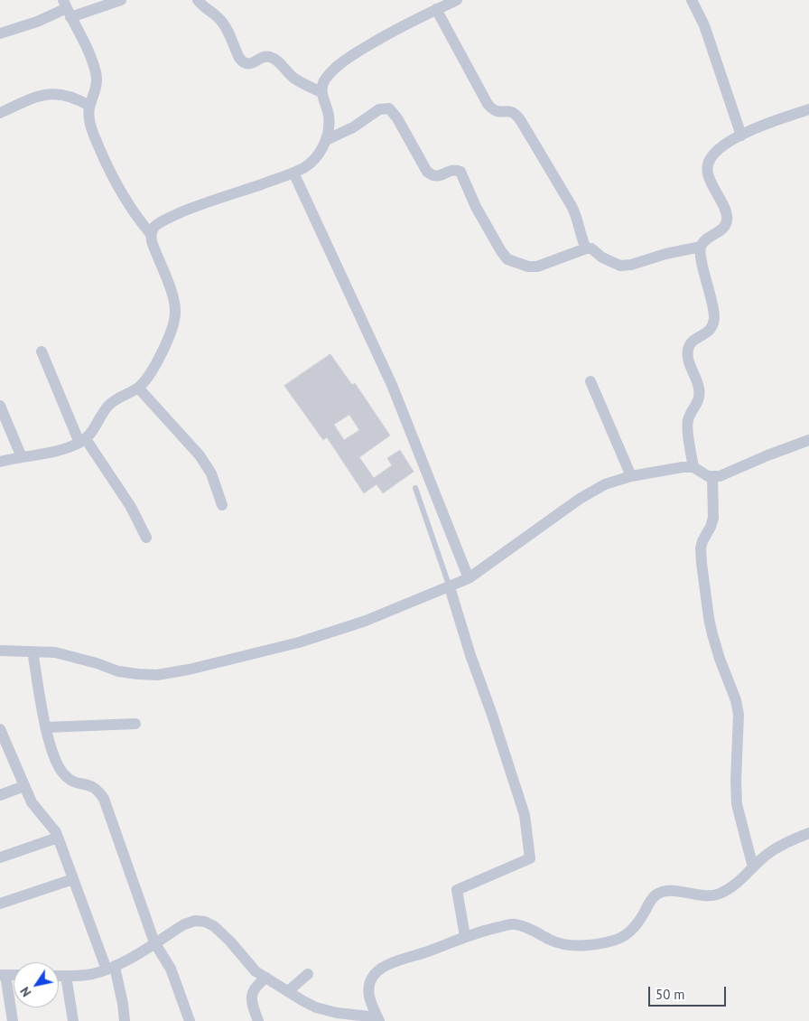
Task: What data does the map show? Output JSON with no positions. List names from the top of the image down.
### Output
{
  "scale_bar": "50 m",
  "north": "bottom left"
}
